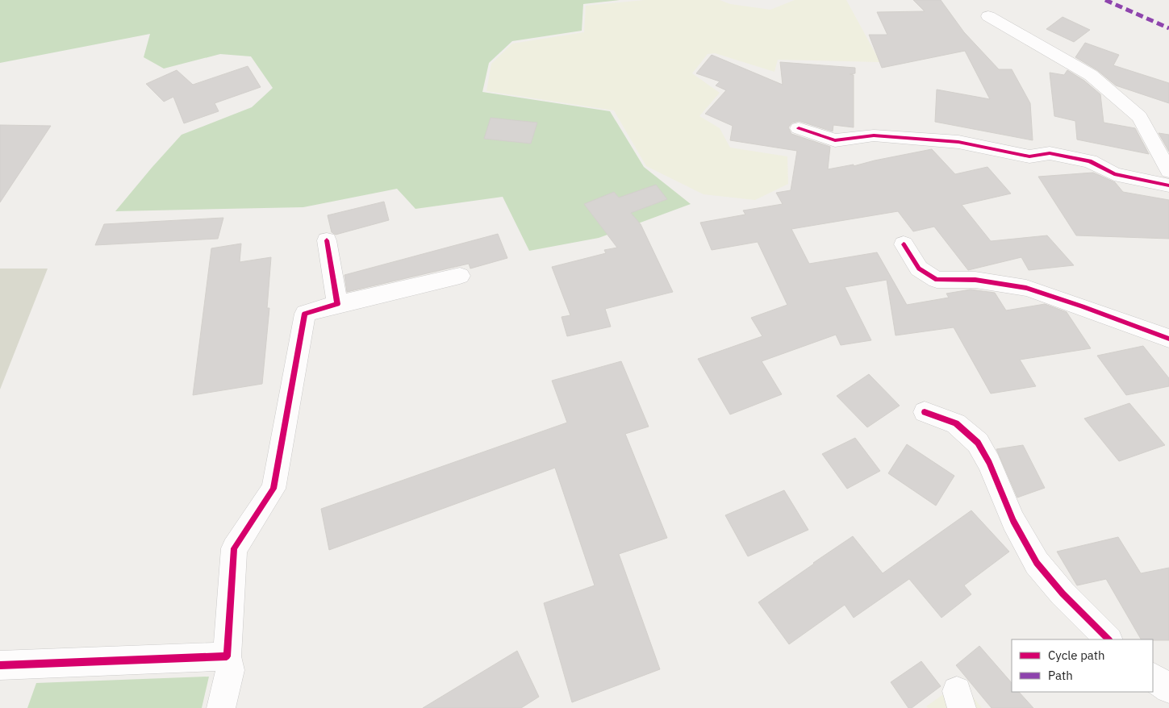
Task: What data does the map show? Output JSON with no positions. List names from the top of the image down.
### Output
{
  "legend": ["Cycle path", "Path"]
}
